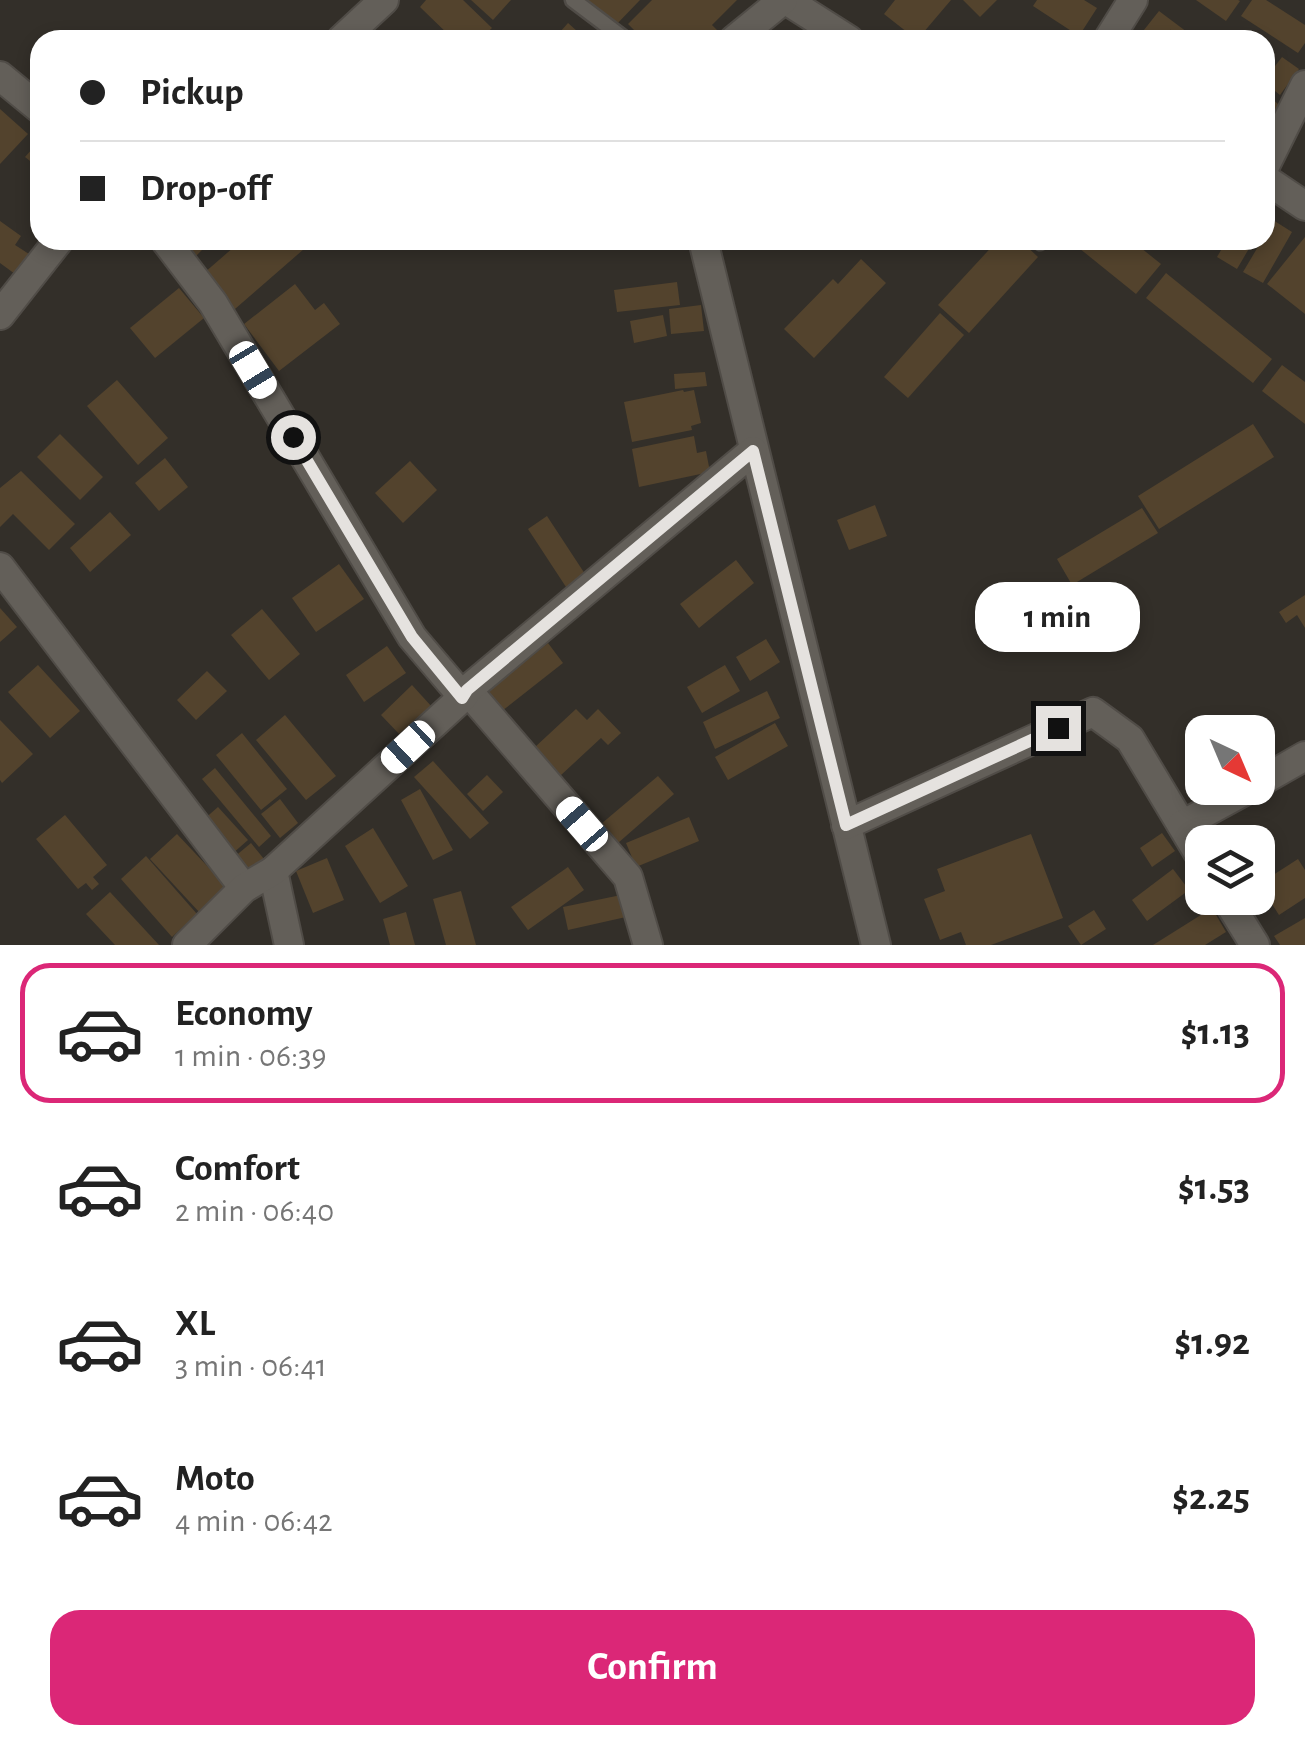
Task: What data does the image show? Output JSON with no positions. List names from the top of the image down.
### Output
{
  "north": "bottom right",
  "page": {
    "banner": ["Pickup", "Drop-off"],
    "bubble": "1 min",
    "list": [
      {
        "name": "Economy",
        "note": "1 min · 06:39",
        "value": "$1.13"
      },
      {
        "name": "Comfort",
        "note": "2 min · 06:40",
        "value": "$1.53"
      },
      {
        "name": "XL",
        "note": "3 min · 06:41",
        "value": "$1.92"
      },
      {
        "name": "Moto",
        "note": "4 min · 06:42",
        "value": "$2.25"
      }
    ],
    "buttons": "Confirm"
  }
}
